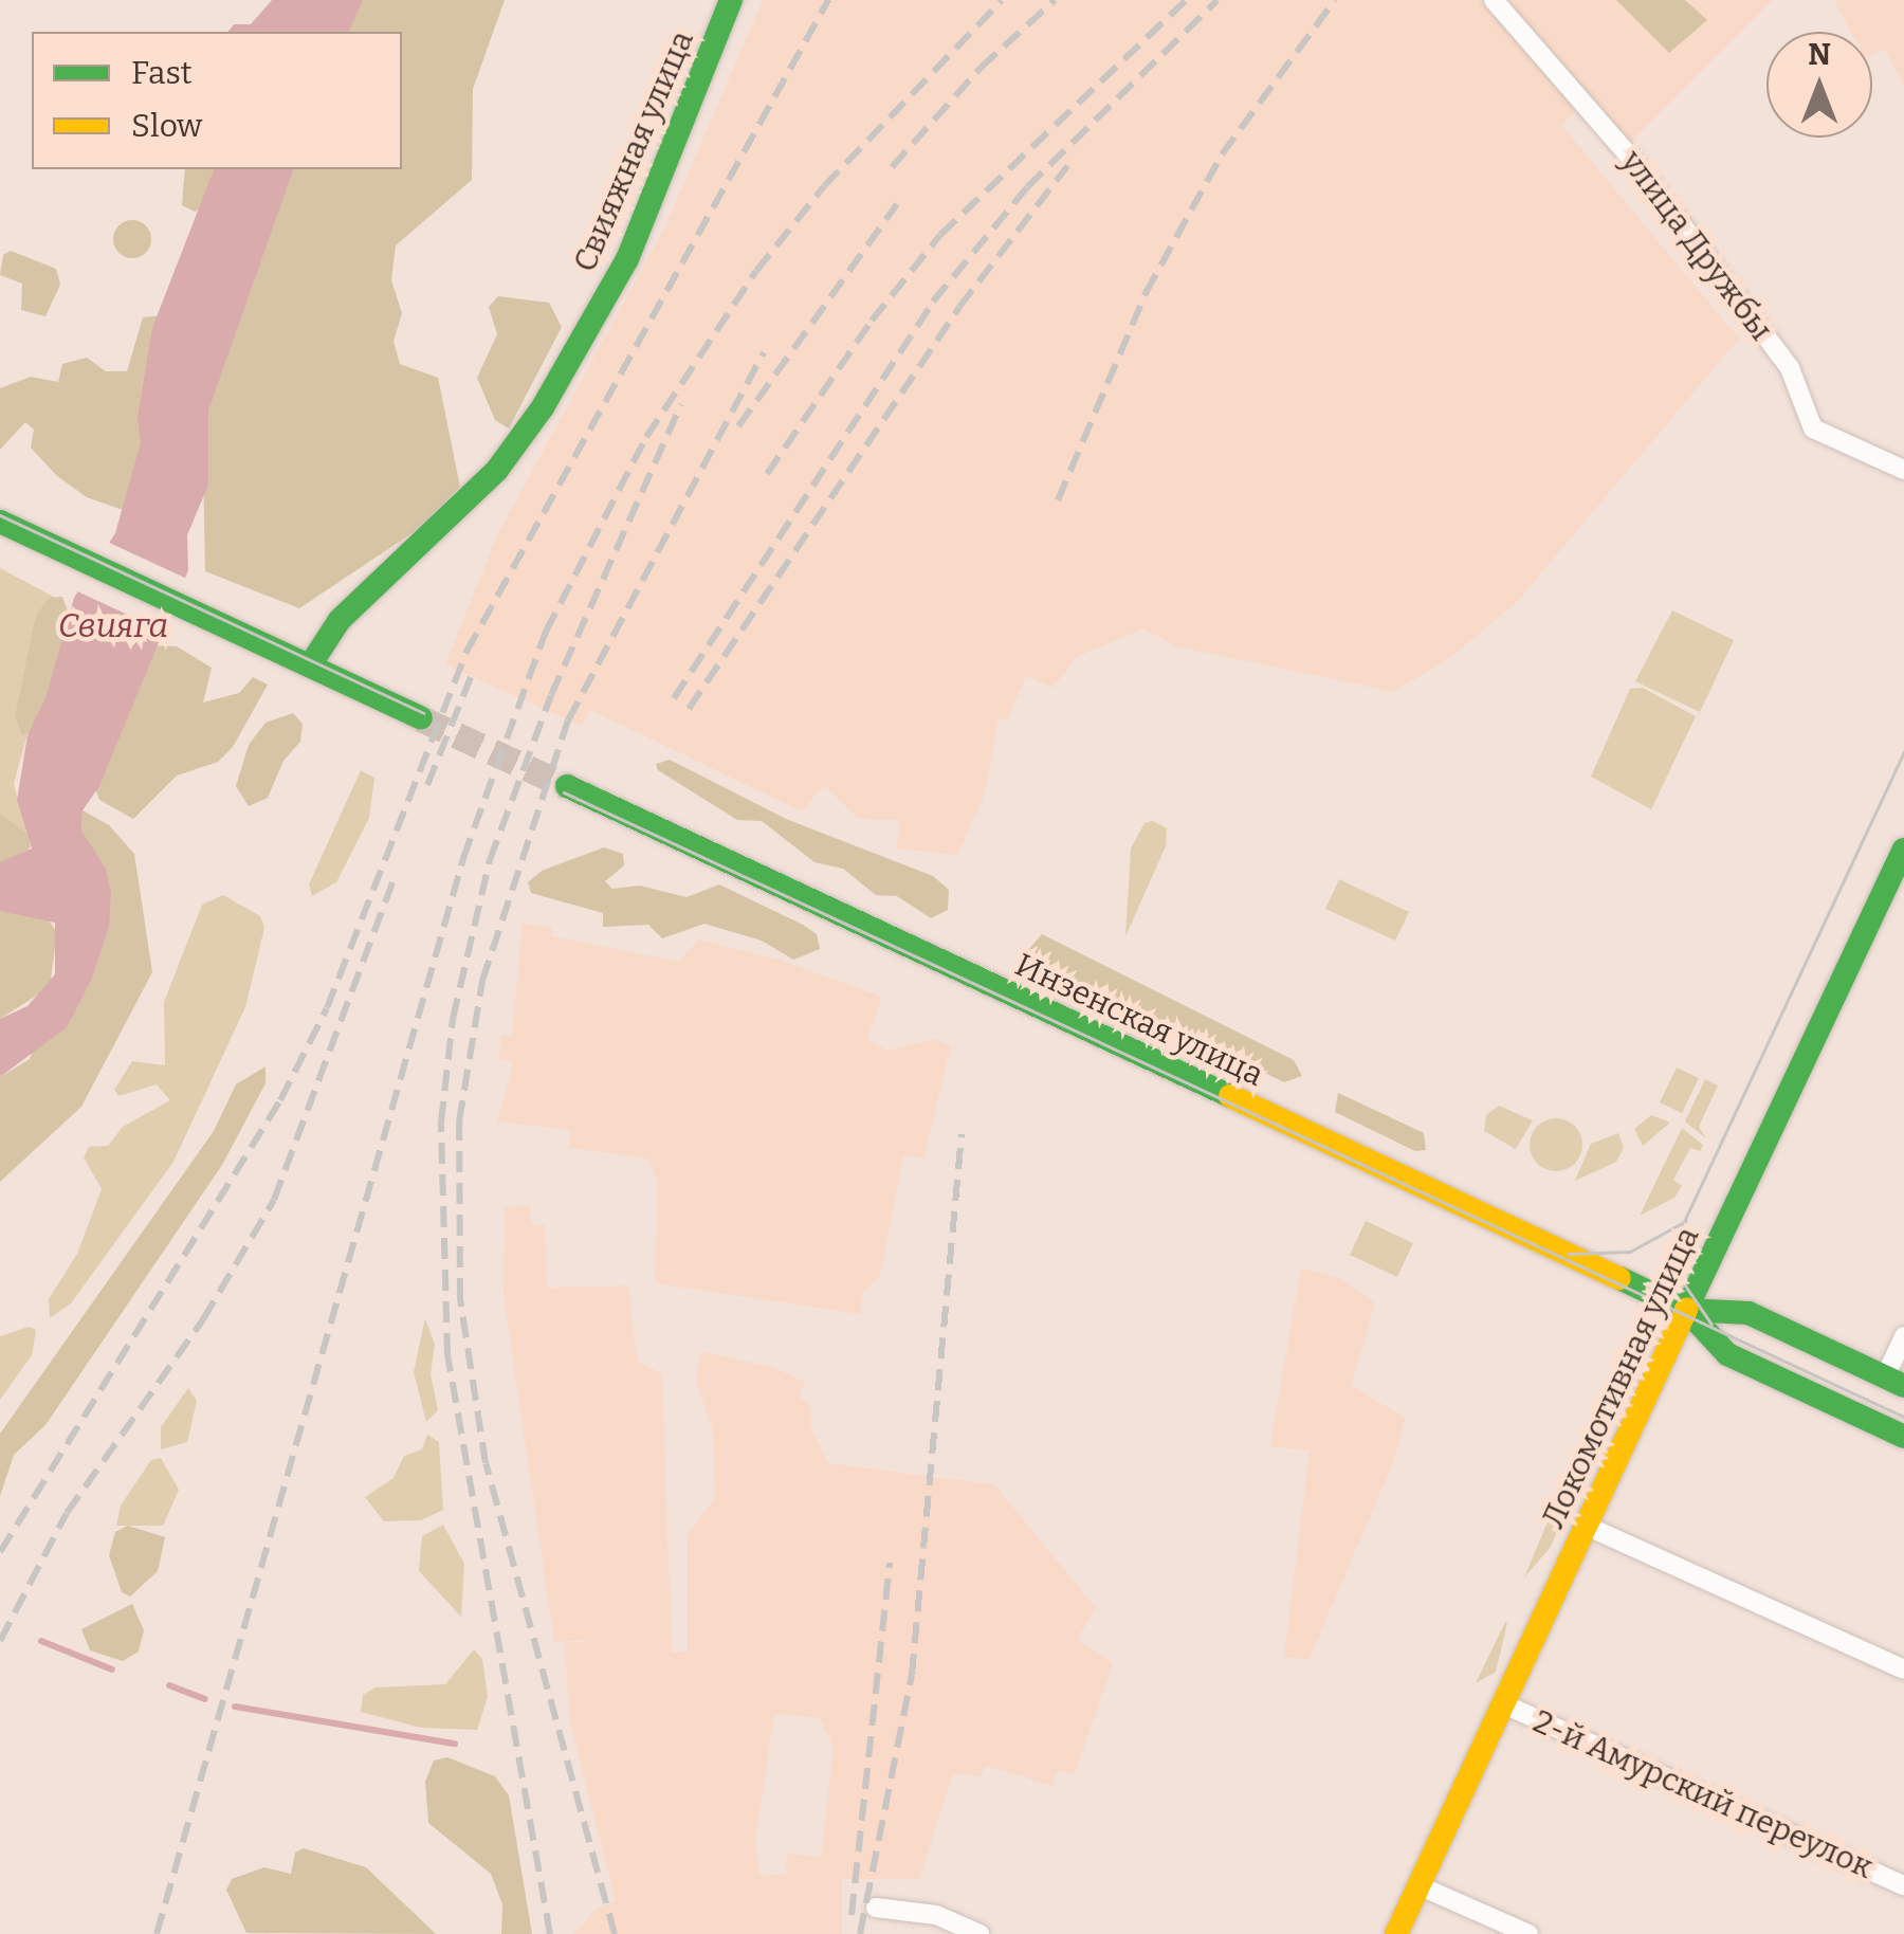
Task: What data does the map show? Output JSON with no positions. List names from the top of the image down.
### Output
{
  "streets": {
    "main road": ["Свияжная улица", "Инзенская улица", "Локомотивная улица"],
    "street": ["улица Дружбы", "2-й Амурский переулок"]
  },
  "crossings": [
    ["Инзенская улица", "Локомотивная улица"],
    ["Локомотивная улица", "2-й Амурский переулок"]
  ],
  "water": ["Свияга"],
  "legend": ["Fast", "Slow"],
  "north": "top"
}
